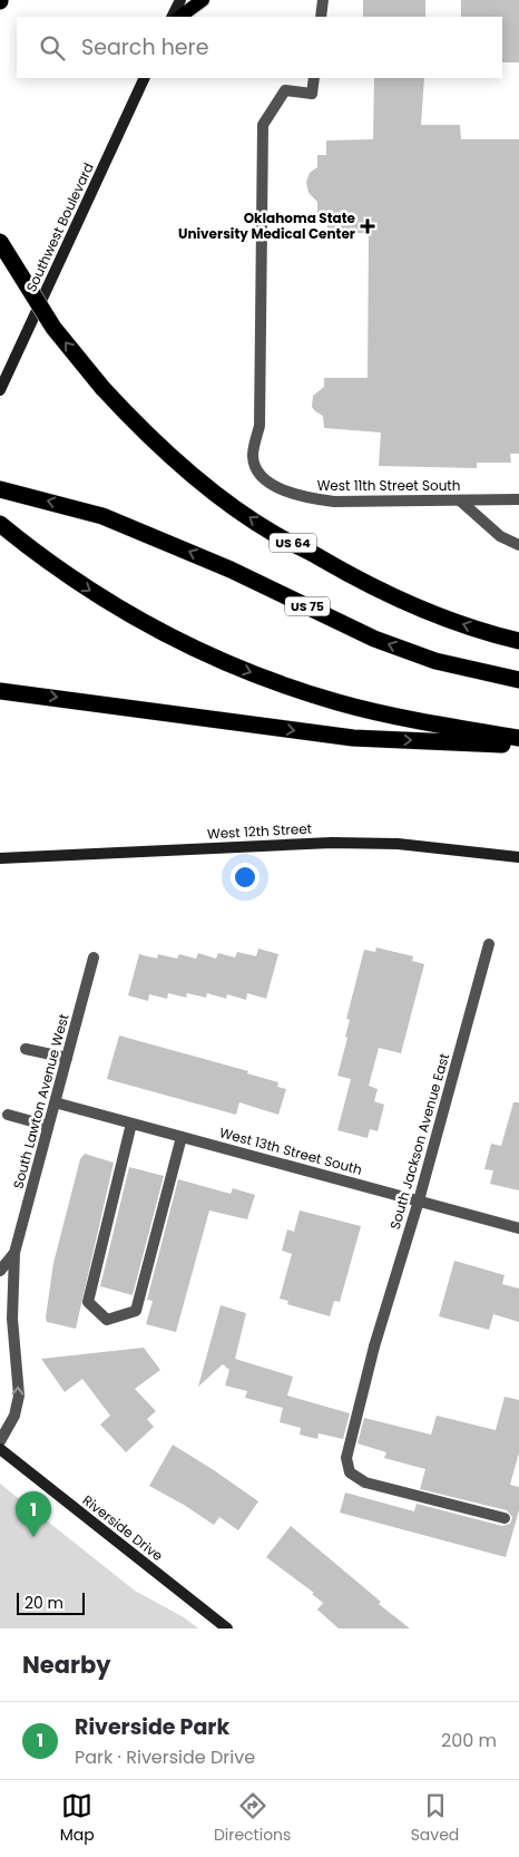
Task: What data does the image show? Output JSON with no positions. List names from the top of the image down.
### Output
{
  "streets": {
    "highway": ["US 64", "US 75"],
    "main road": ["Southwest Boulevard", "West 12th Street", "Riverside Drive"],
    "street": [
      "West 11th Street South",
      "South Lawton Avenue West",
      "South Jackson Avenue East",
      "West 13th Street South"
    ]
  },
  "crossings": [
    ["South Lawton Avenue West", "West 13th Street South"],
    ["South Jackson Avenue East", "West 13th Street South"]
  ],
  "one_way": ["South Lawton Avenue West"],
  "places": {
    "health": ["Oklahoma State University Medical Center"]
  },
  "scale_bar": "20 m",
  "page": {
    "search": "Search here",
    "pins": "1",
    "scale": "20 m",
    "heading": "Nearby",
    "list": [
      {
        "mark": "1",
        "name": "Riverside Park",
        "note": "Park · Riverside Drive",
        "value": "200 m"
      }
    ],
    "nav": ["Map", "Directions", "Saved"]
  }
}
